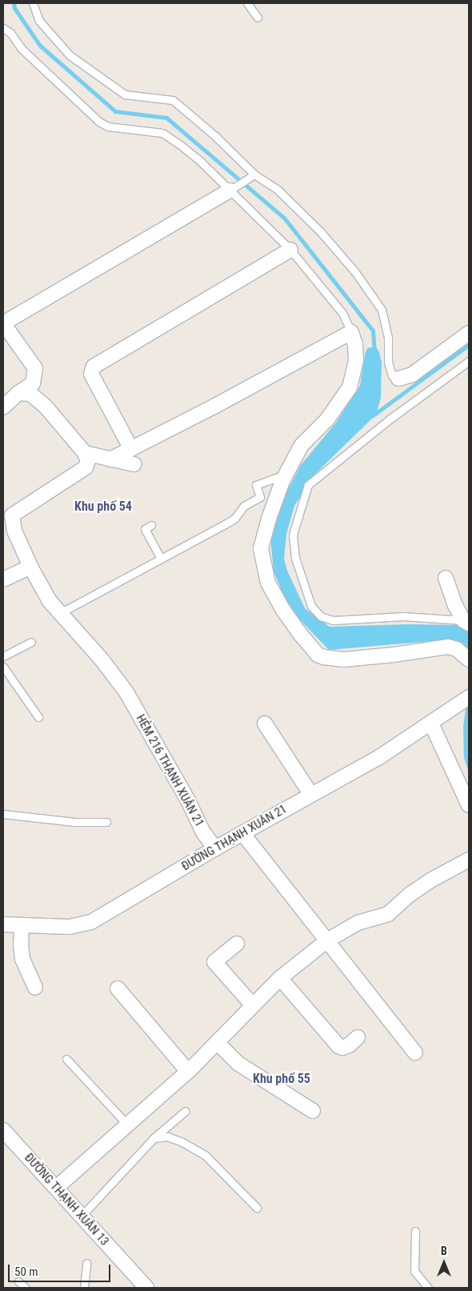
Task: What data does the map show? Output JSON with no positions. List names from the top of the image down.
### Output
{
  "streets": {
    "street": ["HẺM 216 THẠNH XUÂN 21", "ĐƯỜNG THẠNH XUÂN 21", "ĐƯỜNG THẠNH XUÂN 13"]
  },
  "crossings": [
    ["HẺM 216 THẠNH XUÂN 21", "ĐƯỜNG THẠNH XUÂN 21"]
  ],
  "districts": ["Khu phố 54", "Khu phố 55"],
  "scale_bar": "50 m",
  "north": "top"
}
